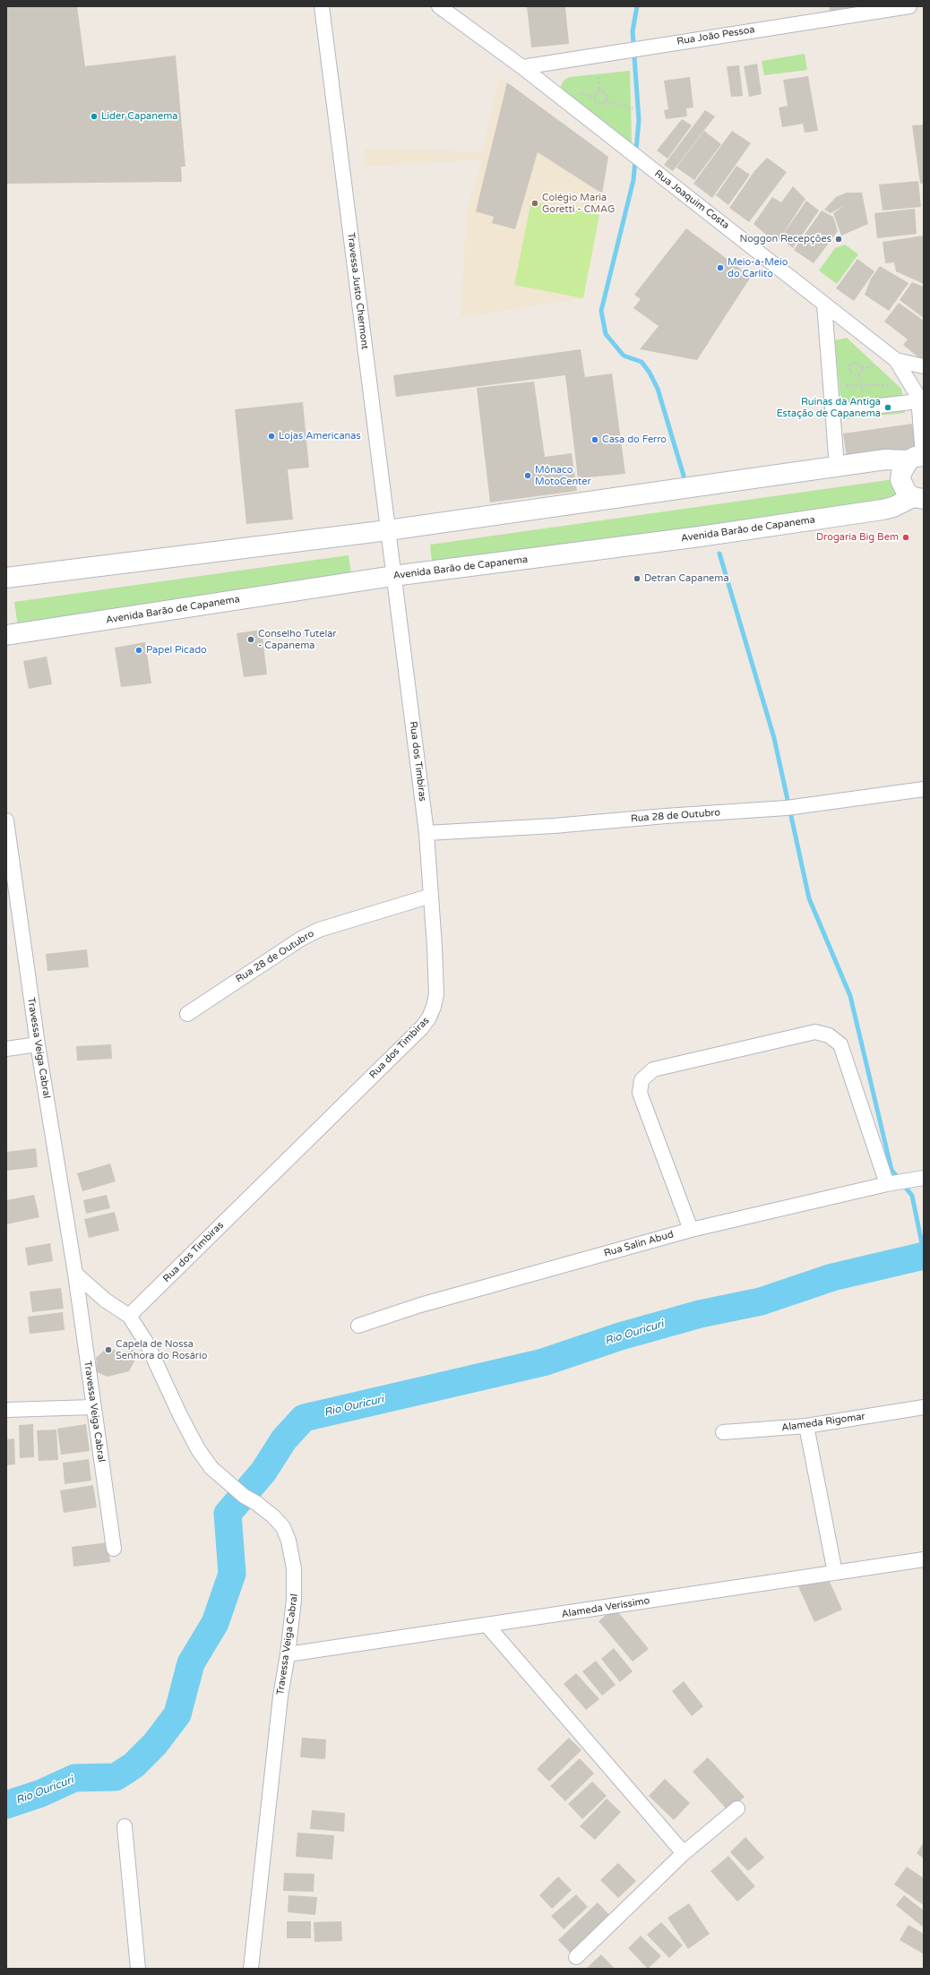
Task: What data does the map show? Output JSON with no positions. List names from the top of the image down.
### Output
{
  "streets": {
    "street": [
      "Rua João Pessoa",
      "Rua Joaquim Costa",
      "Travessa Justo Chermont",
      "Avenida Barão de Capanema",
      "Rua dos Timbiras",
      "Rua 28 de Outubro",
      "Travessa Veiga Cabral",
      "Rua Salin Abud",
      "Alameda Rigomar",
      "Alameda Verissimo"
    ]
  },
  "crossings": [
    ["Rua João Pessoa", "Rua Joaquim Costa"],
    ["Travessa Justo Chermont", "Avenida Barão de Capanema"],
    ["Travessa Justo Chermont", "Rua dos Timbiras"],
    ["Avenida Barão de Capanema", "Rua dos Timbiras"],
    ["Rua dos Timbiras", "Rua 28 de Outubro"],
    ["Rua dos Timbiras", "Travessa Veiga Cabral"],
    ["Travessa Veiga Cabral", "Alameda Verissimo"]
  ],
  "water": ["Rio Ouricuri"],
  "places": [
    "Lider Capanema",
    "Colégio Maria Goretti - CMAG",
    "Noggon Recepções",
    "Meio-a-Meio do Carlito",
    "Ruinas da Antiga Estação de Capanema",
    "Lojas Americanas",
    "Casa do Ferro",
    "Mônaco MotoCenter",
    "Drogaria Big Bem",
    "Detran Capanema",
    "Conselho Tutelar - Capanema",
    "Papel Picado",
    "Capela de Nossa Senhora do Rosário"
  ]
}
